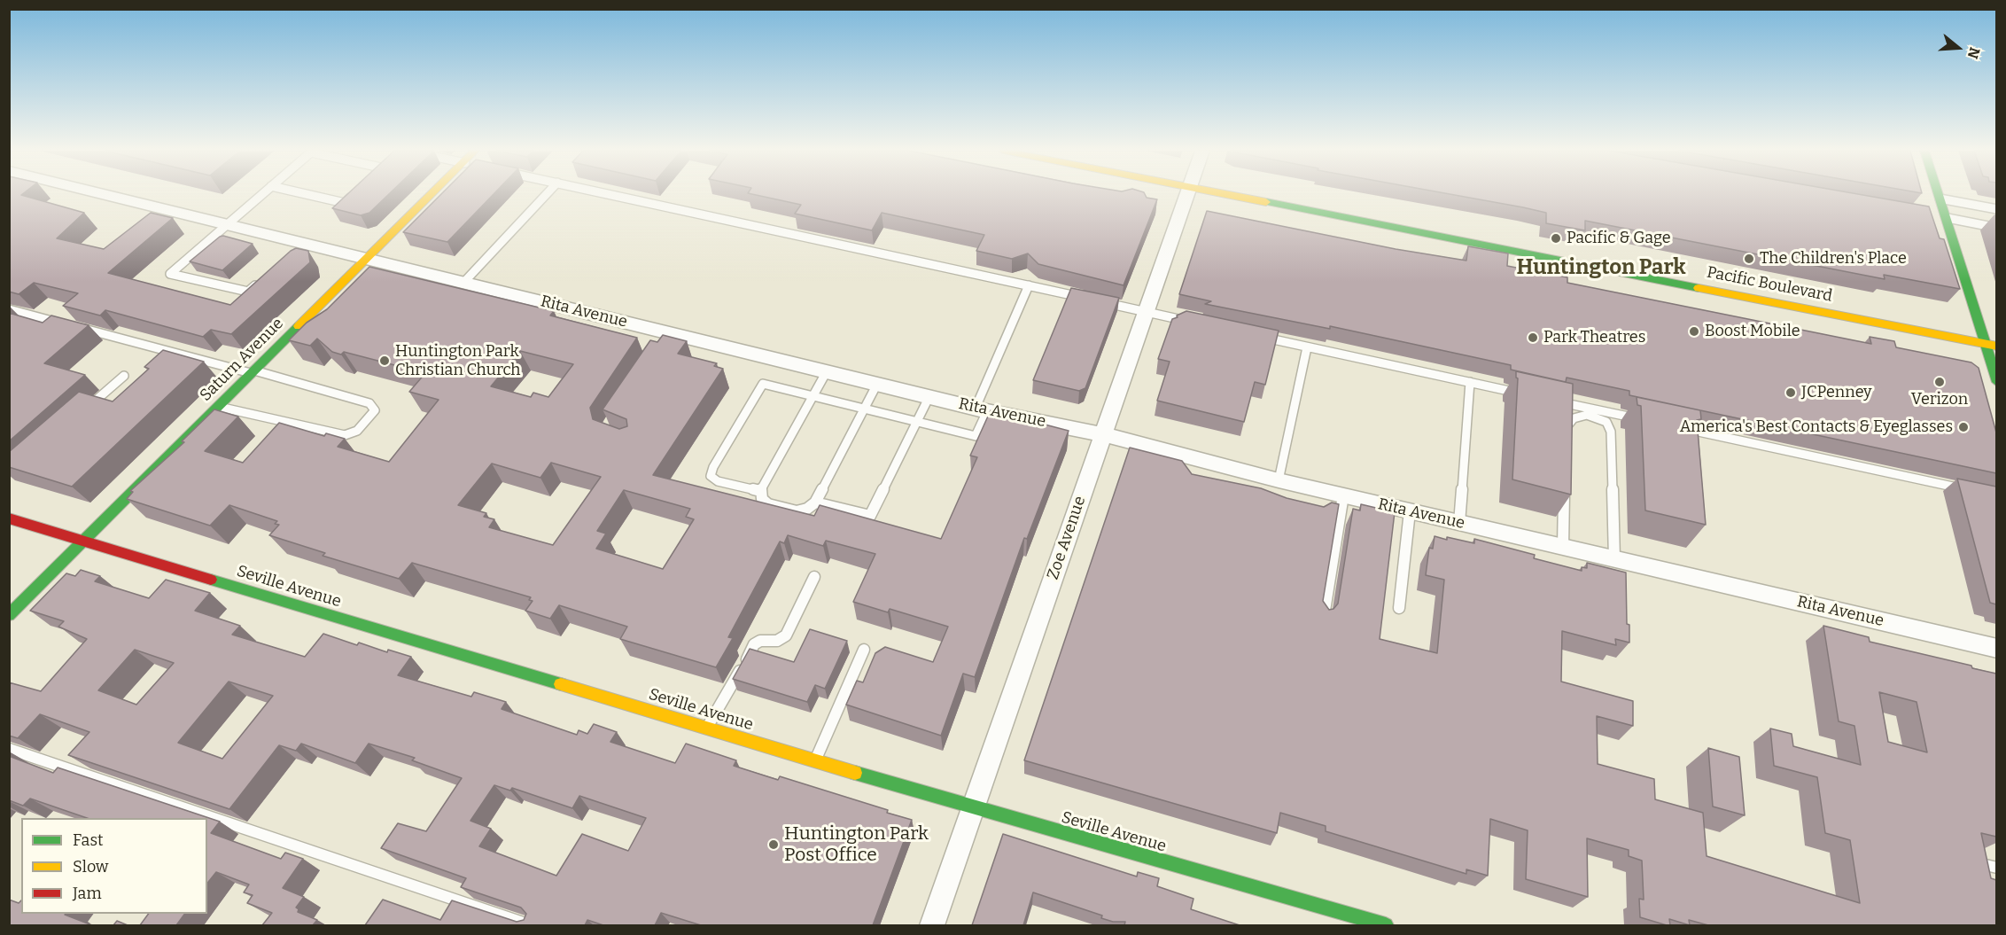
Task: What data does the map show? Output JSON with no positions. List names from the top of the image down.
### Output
{
  "streets": {
    "street": [
      "Pacific Boulevard",
      "Rita Avenue",
      "Saturn Avenue",
      "Zoe Avenue",
      "Seville Avenue"
    ]
  },
  "crossings": [
    ["Rita Avenue", "Saturn Avenue"],
    ["Rita Avenue", "Zoe Avenue"],
    ["Saturn Avenue", "Seville Avenue"],
    ["Zoe Avenue", "Seville Avenue"]
  ],
  "districts": ["Huntington Park"],
  "places": [
    "Pacific & Gage",
    "The Children's Place",
    "Boost Mobile",
    "Park Theatres",
    "Huntington Park Christian Church",
    "Verizon",
    "JCPenney",
    "America's Best Contacts & Eyeglasses",
    "Huntington Park Post Office"
  ],
  "legend": ["Fast", "Slow", "Jam"],
  "north": "right"
}
